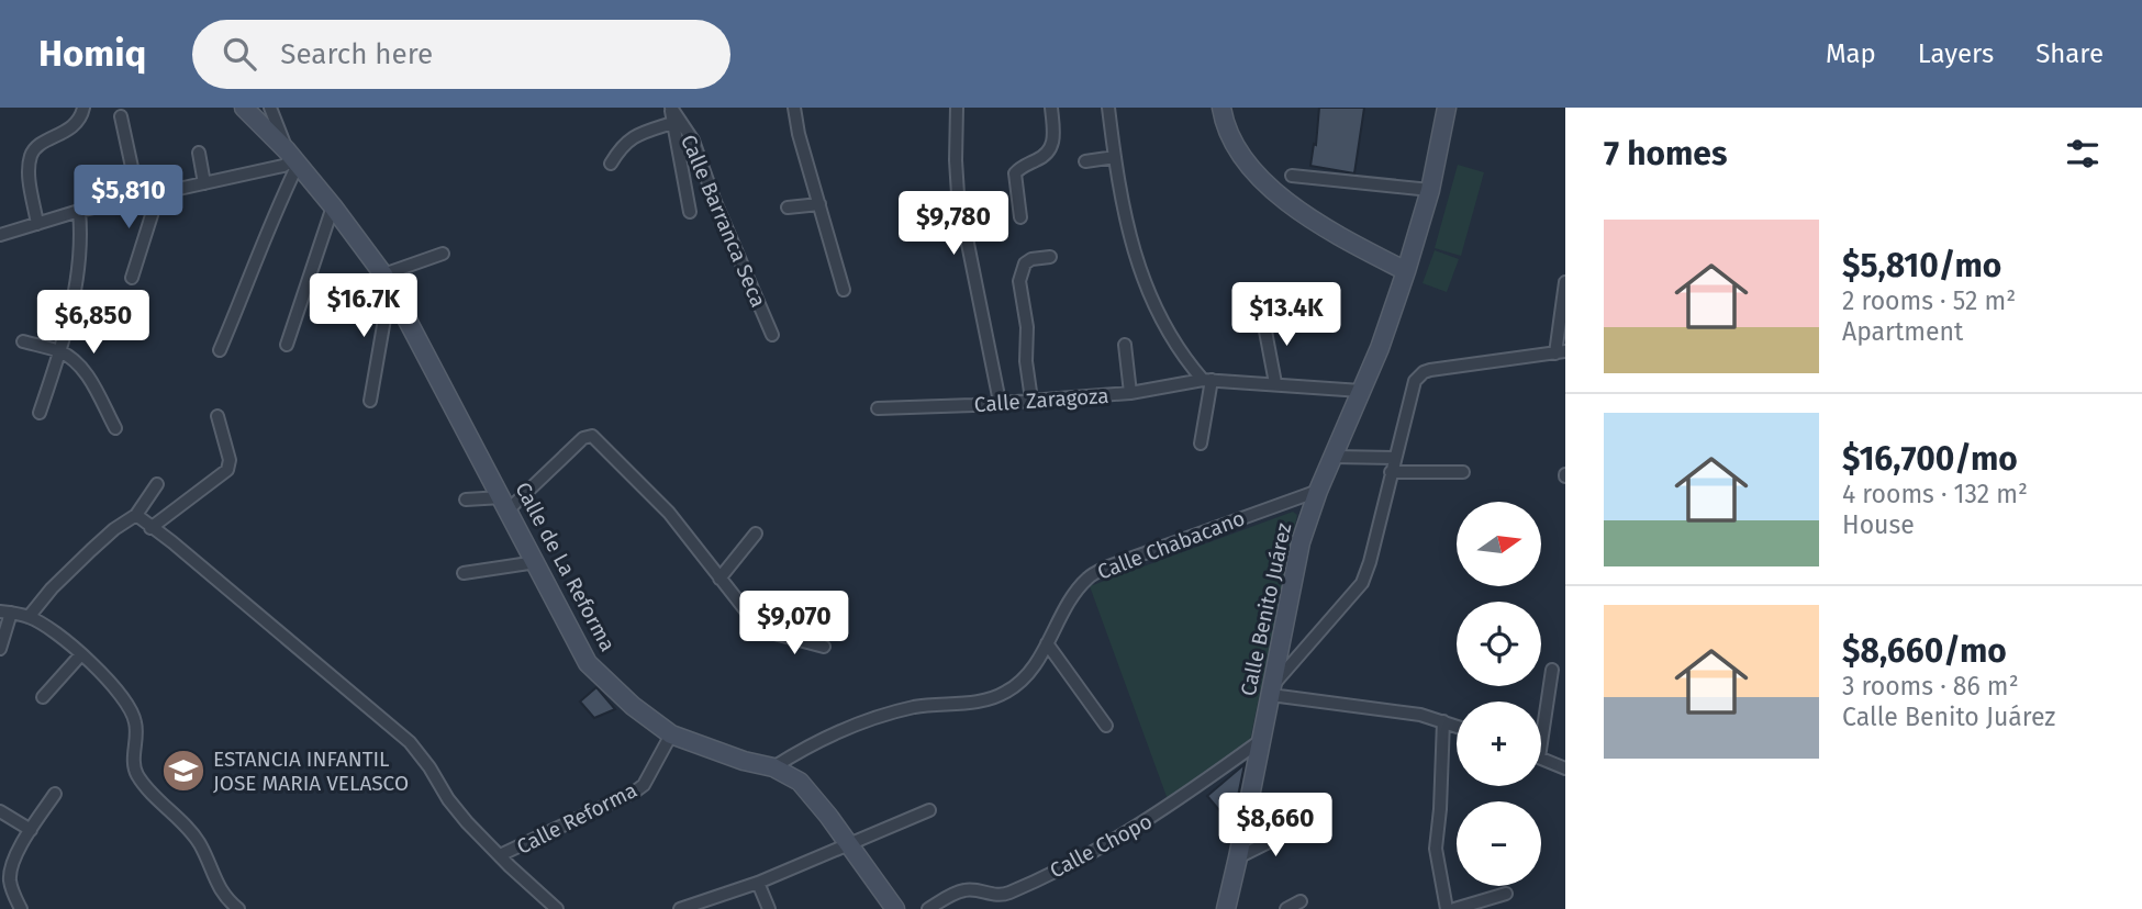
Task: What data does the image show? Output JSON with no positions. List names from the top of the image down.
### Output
{
  "streets": {
    "street": [
      "Calle Barranca Seca",
      "Calle Zaragoza",
      "Calle Chabacano",
      "Calle de La Reforma",
      "Calle Benito Juárez",
      "Calle Reforma",
      "Calle Chopo"
    ]
  },
  "crossings": [
    ["Calle Zaragoza", "Calle Benito Juárez"],
    ["Calle Chabacano", "Calle de La Reforma"],
    ["Calle Chabacano", "Calle Benito Juárez"],
    ["Calle de La Reforma", "Calle Reforma"],
    ["Calle Benito Juárez", "Calle Chopo"]
  ],
  "places": {
    "school or university": ["ESTANCIA INFANTIL JOSE MARIA VELASCO"]
  },
  "north": "right",
  "page": {
    "header": "Homiq",
    "search": "Search here",
    "nav": ["Map", "Layers", "Share"],
    "heading": "7 homes",
    "price": [
      "$5,810",
      "$9,780",
      "$16.7K",
      "$13.4K",
      "$6,850",
      "$9,070",
      "$8,660"
    ],
    "list": [
      {
        "name": "$5,810/mo",
        "note": "2 rooms · 52 m² · Apartment"
      },
      {
        "name": "$16,700/mo",
        "note": "4 rooms · 132 m² · House"
      },
      {
        "name": "$8,660/mo",
        "note": "3 rooms · 86 m² · Calle Benito Juárez"
      }
    ],
    "map_buttons": ["+", "−"]
  }
}
